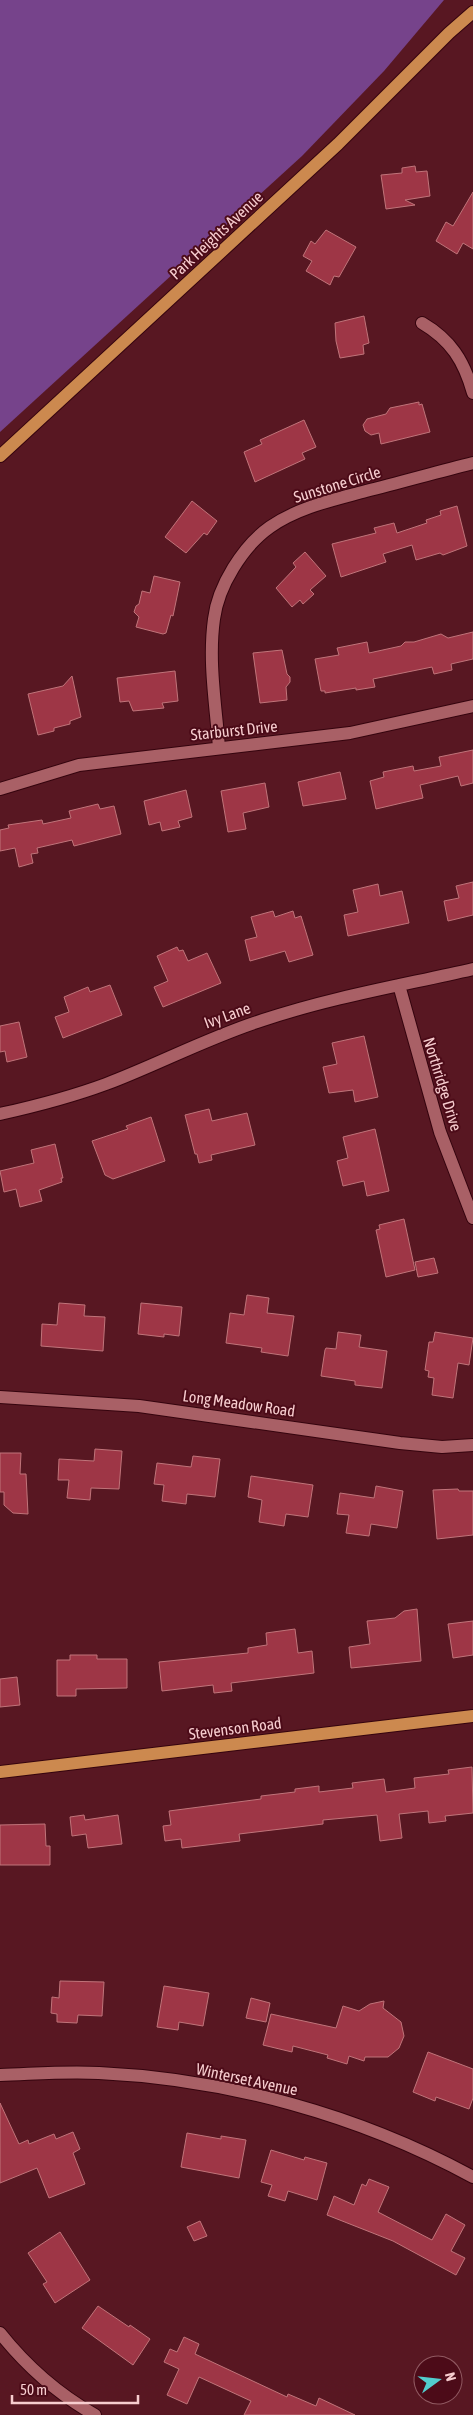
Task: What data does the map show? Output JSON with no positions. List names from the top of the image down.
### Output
{
  "streets": {
    "main road": ["Park Heights Avenue", "Stevenson Road"],
    "street": [
      "Sunstone Circle",
      "Starburst Drive",
      "Ivy Lane",
      "Northridge Drive",
      "Long Meadow Road",
      "Winterset Avenue"
    ]
  },
  "crossings": [
    ["Sunstone Circle", "Starburst Drive"],
    ["Ivy Lane", "Northridge Drive"]
  ],
  "scale_bar": "50 m",
  "north": "right"
}
